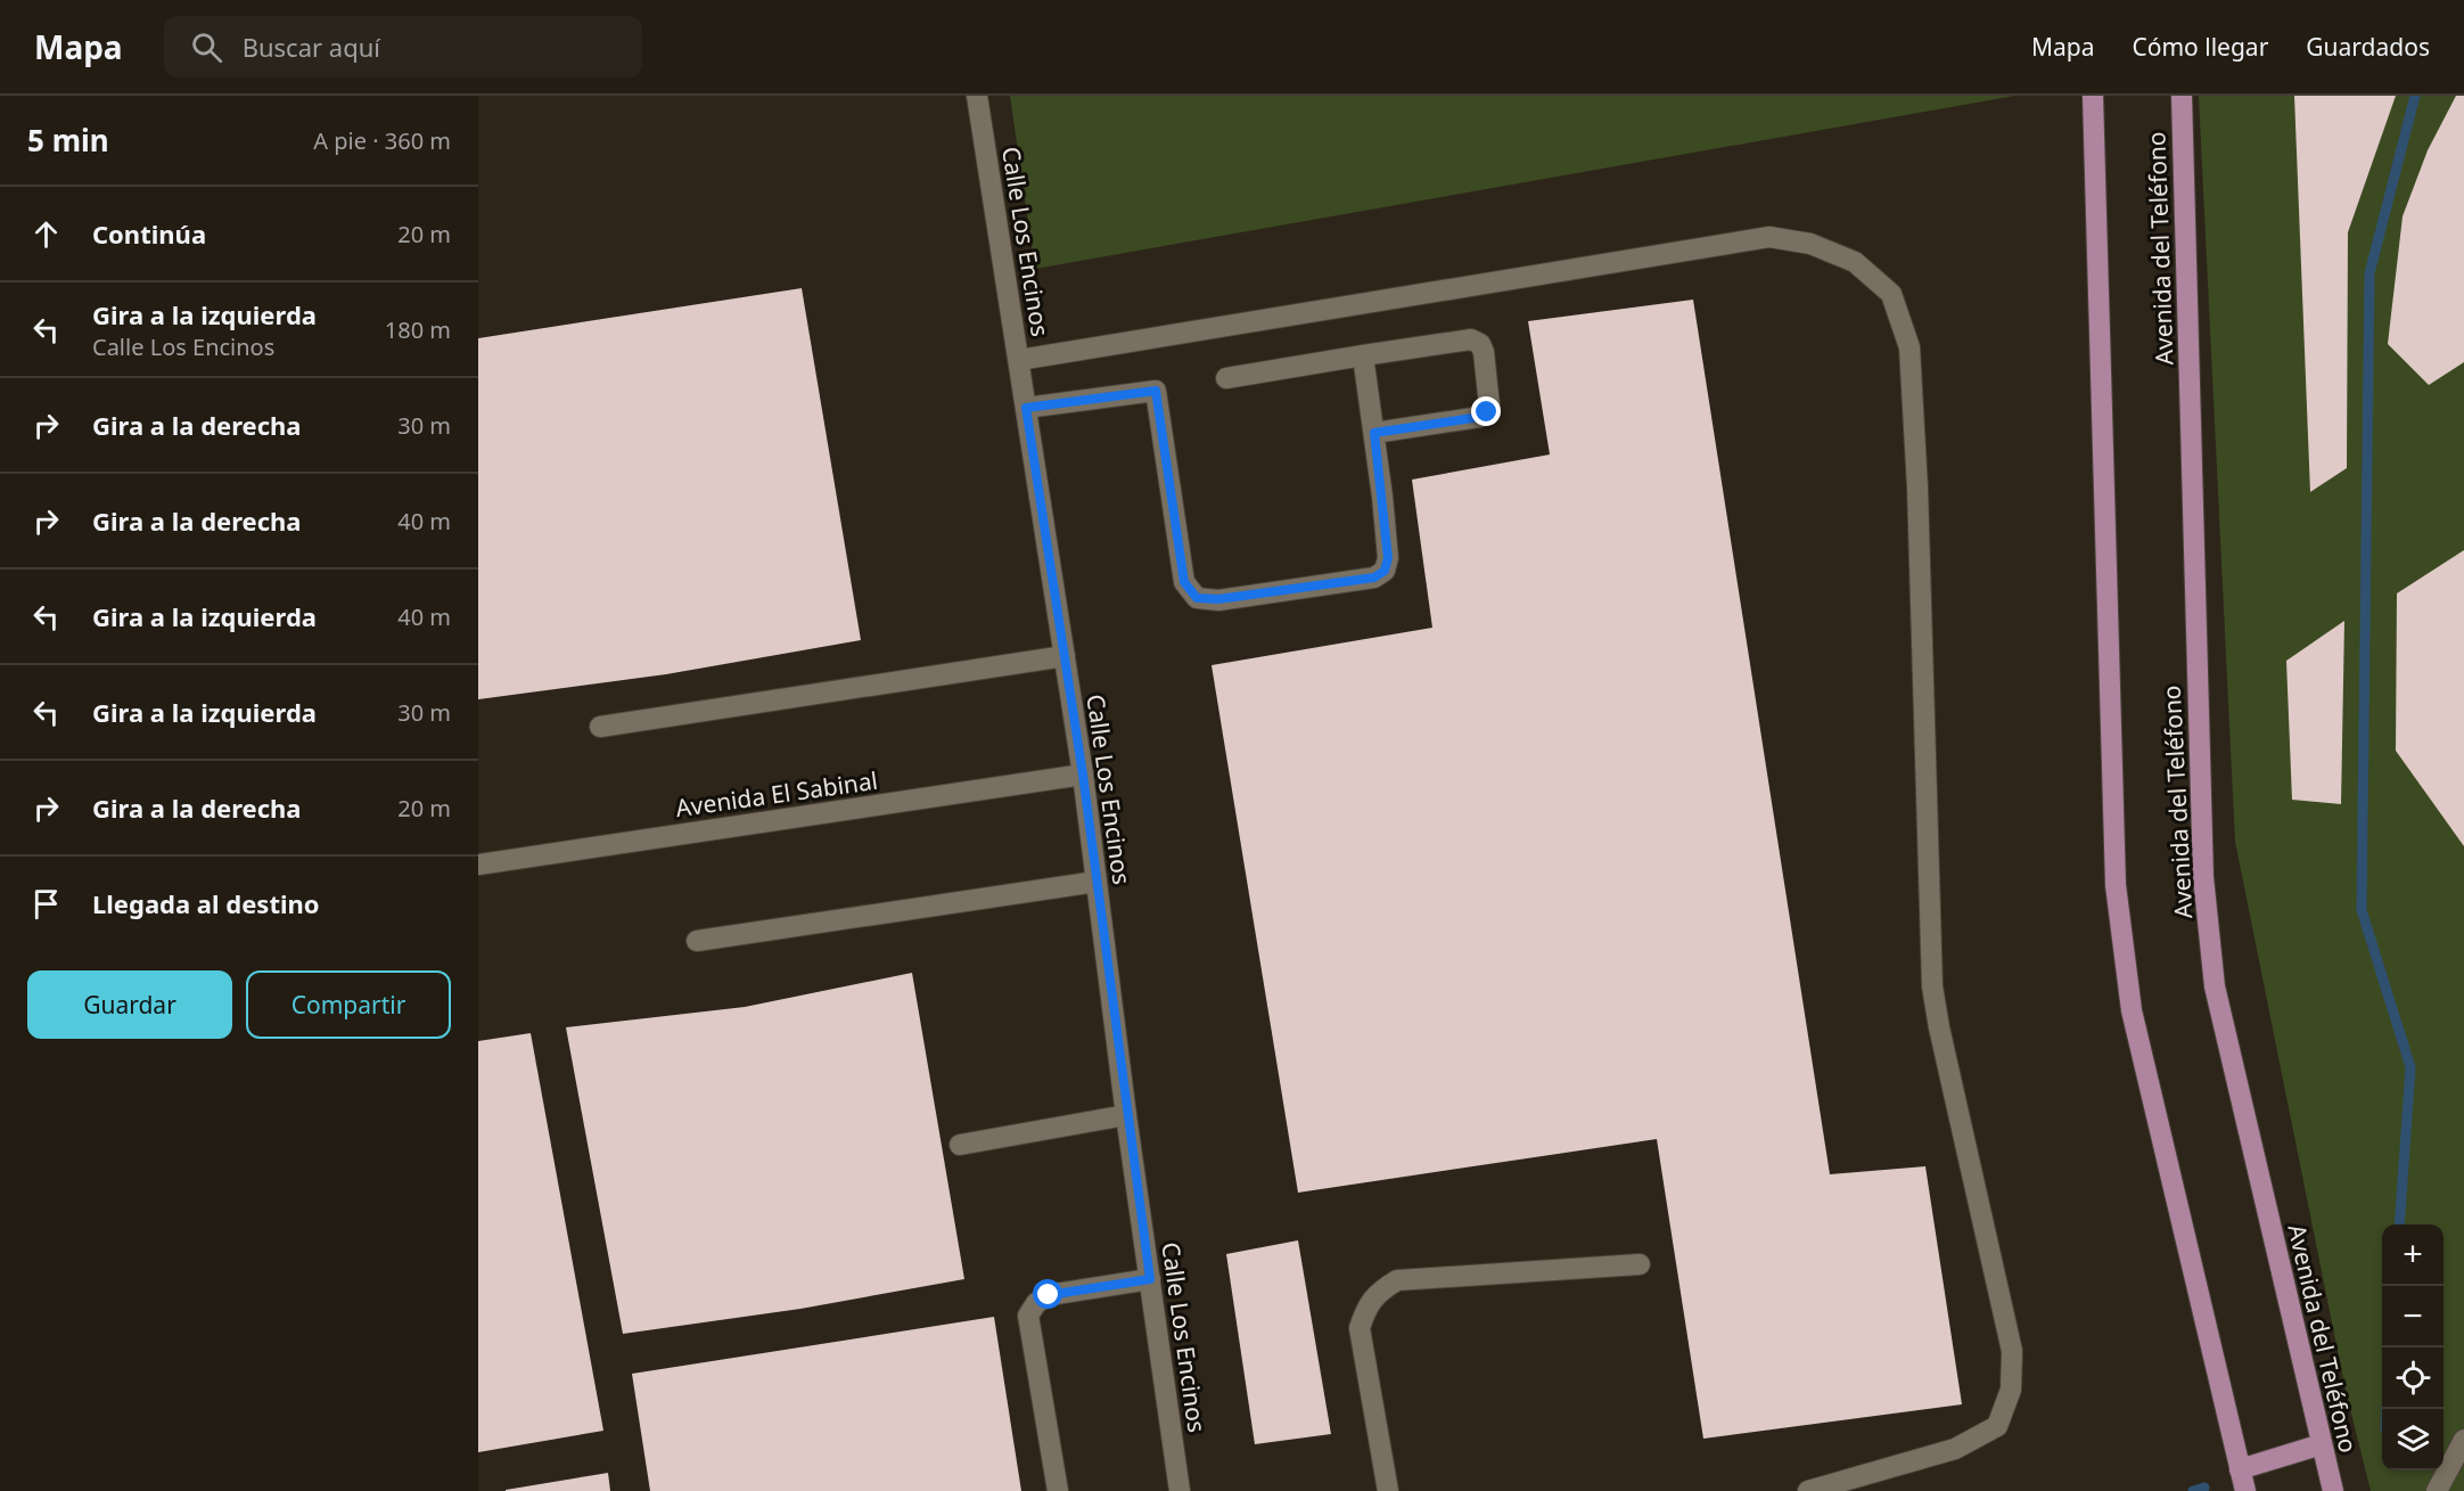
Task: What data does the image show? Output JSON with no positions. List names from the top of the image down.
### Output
{
  "streets": {
    "main road": ["Avenida del Teléfono"],
    "lane": ["Calle Los Encinos", "Avenida El Sabinal"]
  },
  "crossings": [
    ["Calle Los Encinos", "Avenida El Sabinal"]
  ],
  "page": {
    "header": "Mapa",
    "search": "Buscar aquí",
    "nav": ["Mapa", "Cómo llegar", "Guardados"],
    "heading": ["5 min", "A pie · 360 m"],
    "list": [
      ["Continúa", "20 m"],
      ["Gira a la izquierda", "Calle Los Encinos", "180 m"],
      ["Gira a la derecha", "30 m"],
      ["Gira a la derecha", "40 m"],
      ["Gira a la izquierda", "40 m"],
      ["Gira a la izquierda", "30 m"],
      ["Gira a la derecha", "20 m"],
      "Llegada al destino"
    ],
    "buttons": ["Guardar", "Compartir"],
    "map_buttons": ["+", "−"]
  }
}
